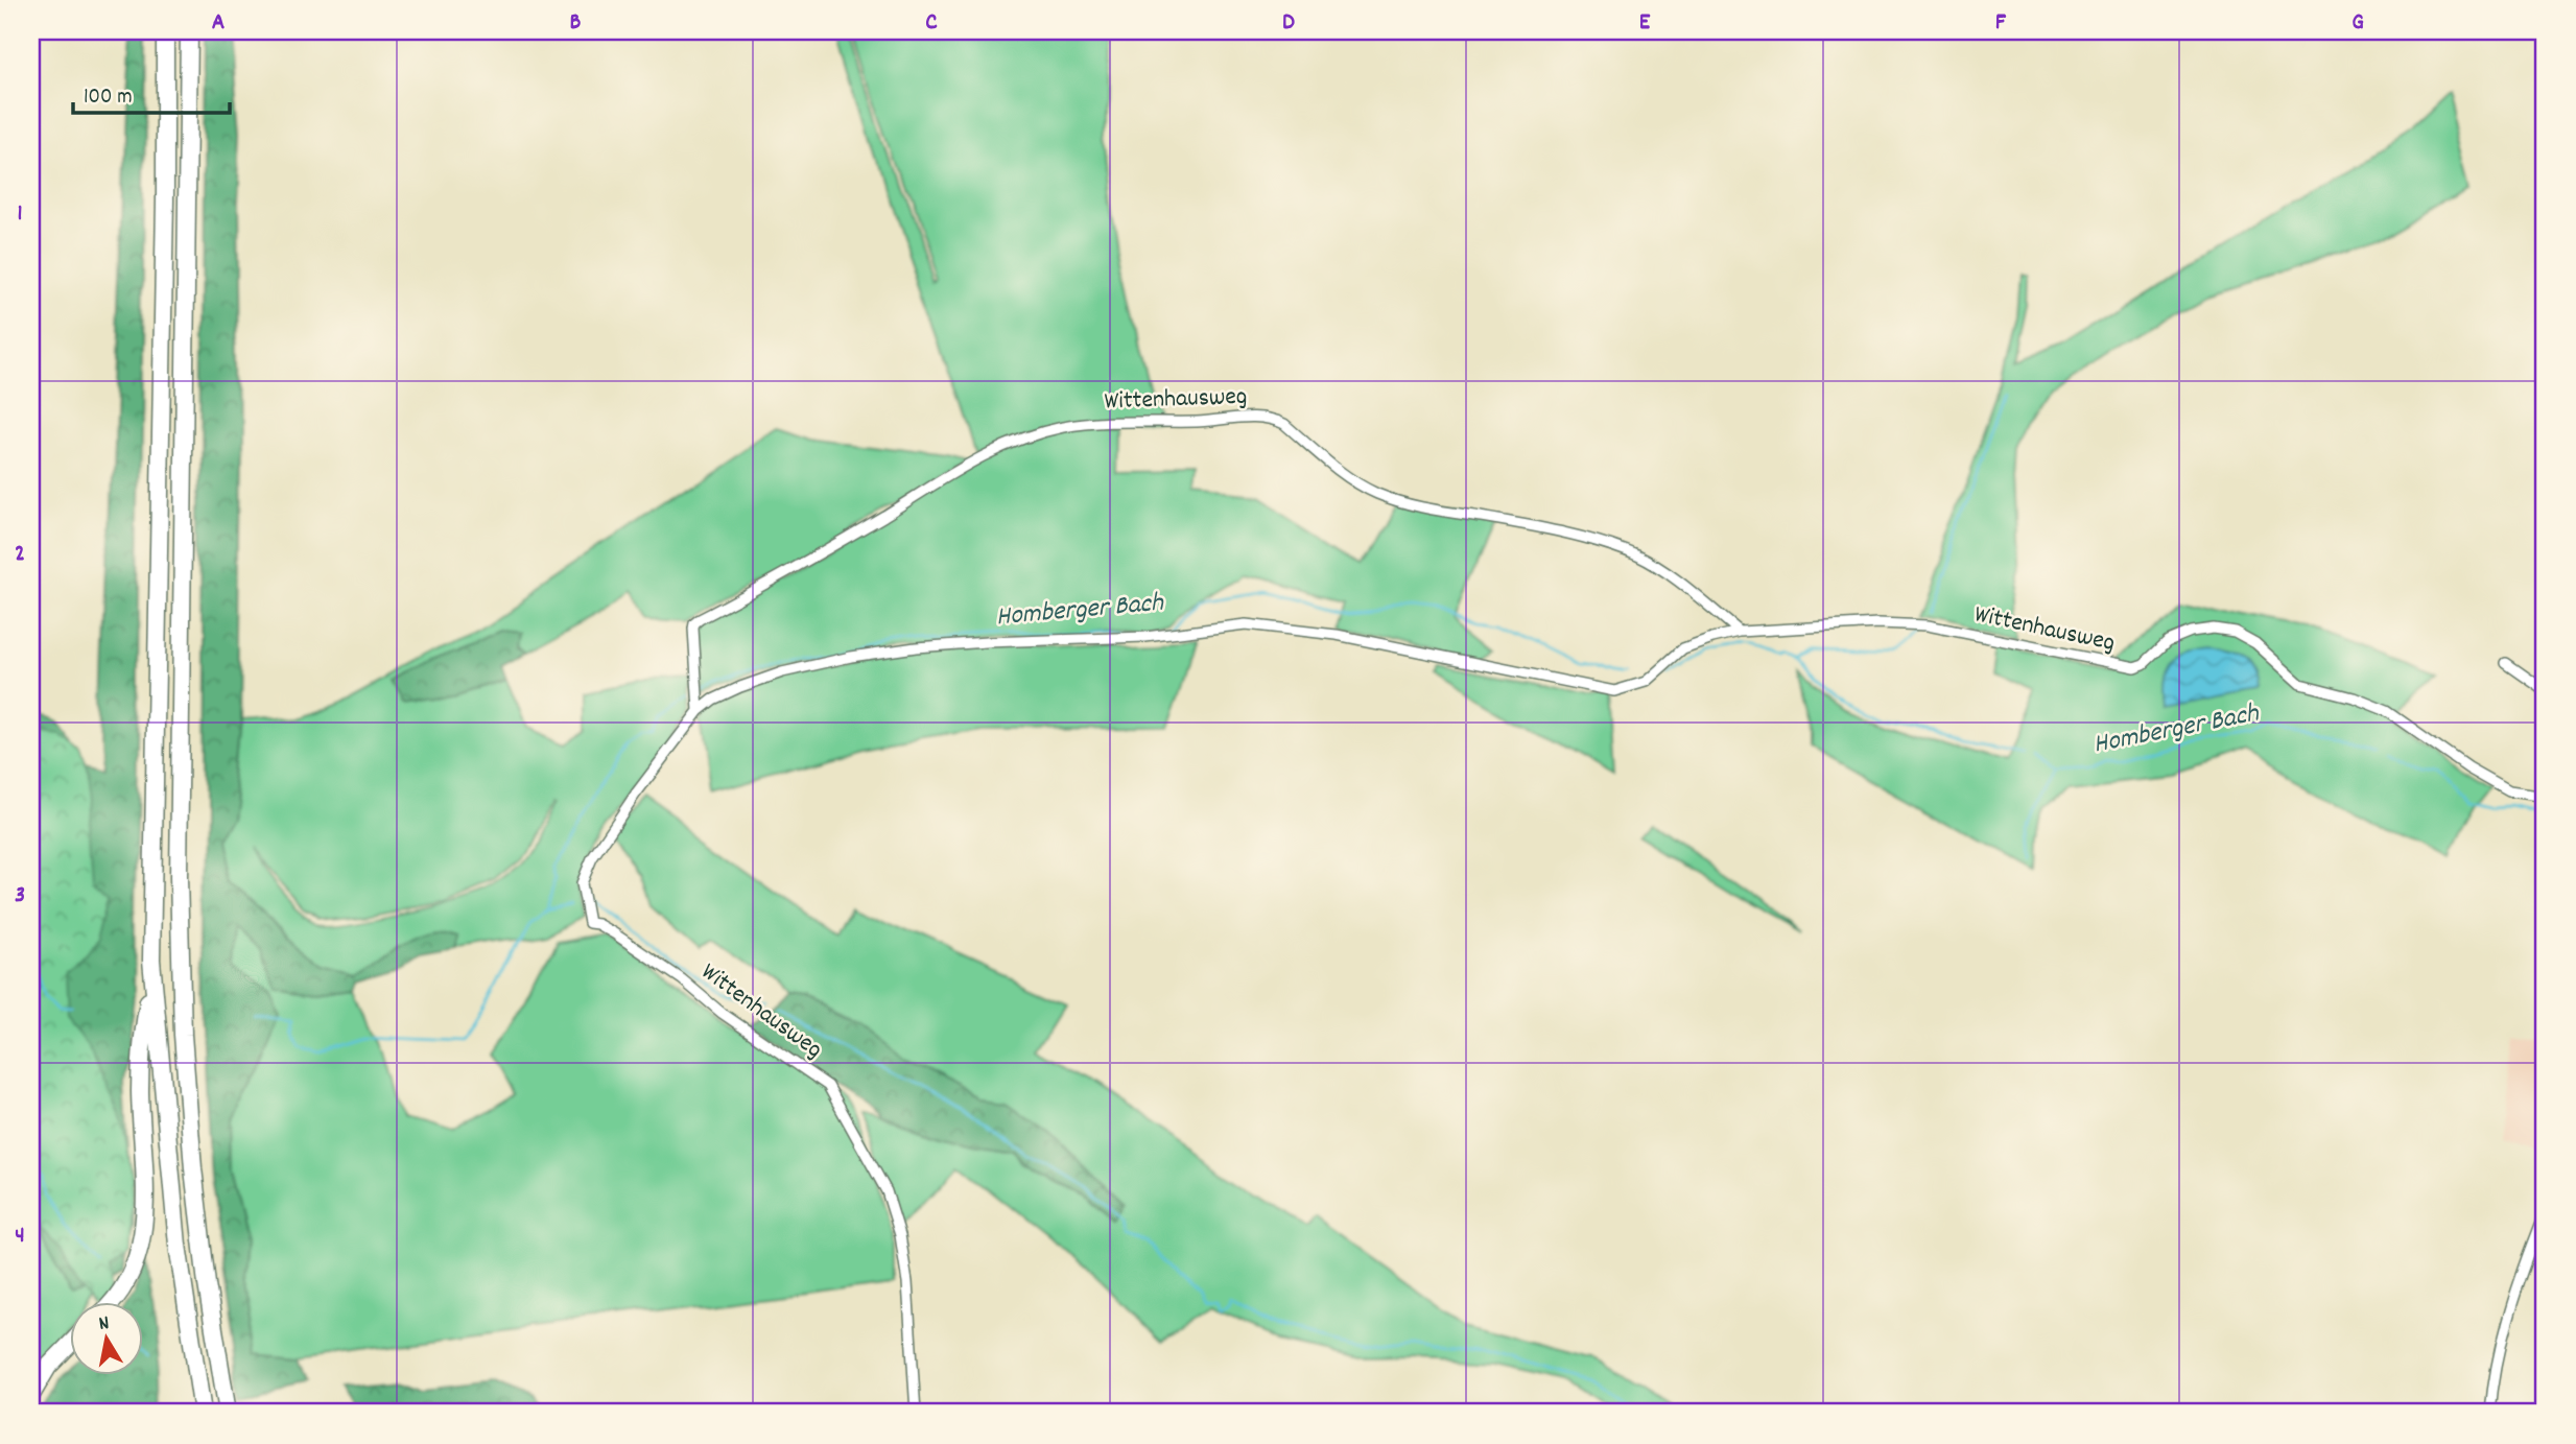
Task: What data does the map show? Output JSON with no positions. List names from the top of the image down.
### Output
{
  "streets": {
    "street": ["Wittenhausweg"]
  },
  "water": ["Homberger Bach"],
  "scale_bar": "100 m",
  "north": "top",
  "grid": {
    "columns": [
      "A",
      "B",
      "C",
      "D",
      "E",
      "F",
      "G"
    ],
    "rows": [
      "1",
      "2",
      "3",
      "4"
    ]
  }
}
